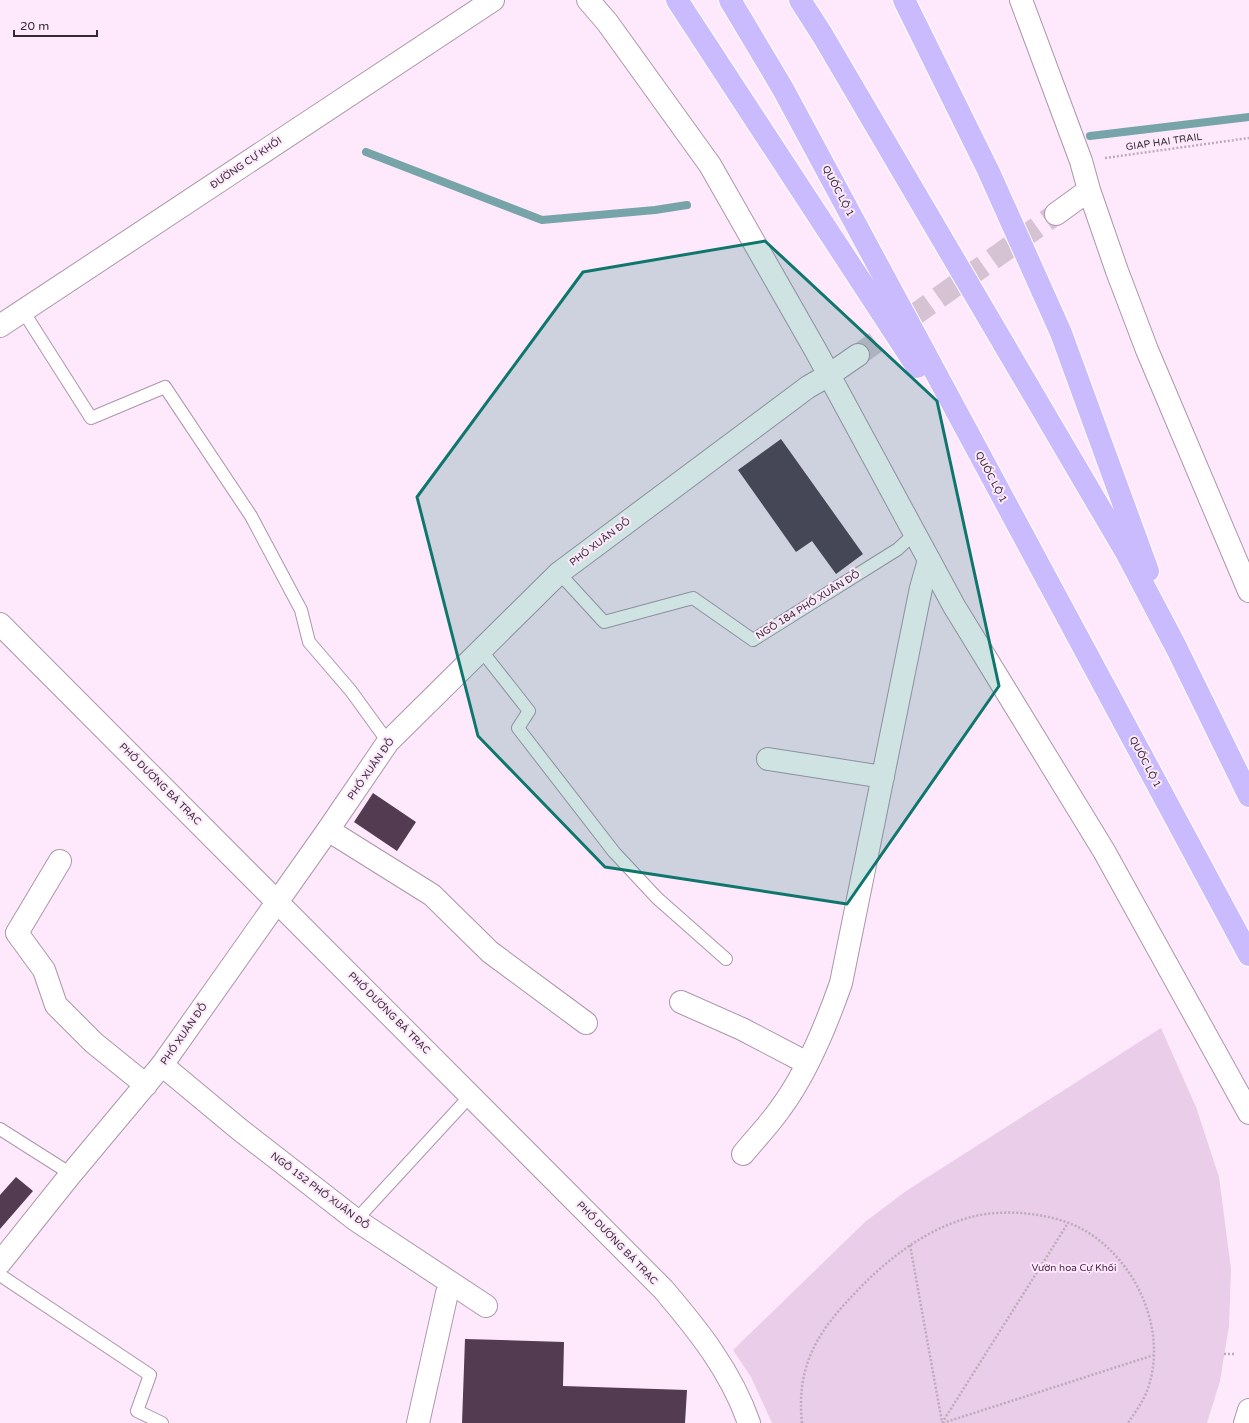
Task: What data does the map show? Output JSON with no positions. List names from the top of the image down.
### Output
{
  "streets": {
    "highway": ["QUỐC LỘ 1"],
    "street": [
      "ĐƯỜNG CỰ KHỐI",
      "PHỐ XUÂN ĐỖ",
      "PHỐ DƯƠNG BÁ TRẠC",
      "NGÕ 152 PHỐ XUÂN ĐỖ"
    ],
    "lane": ["NGÕ 184 PHỐ XUÂN ĐỖ"],
    "path": ["GIAP HAI TRAIL"]
  },
  "crossings": [
    ["PHỐ XUÂN ĐỖ", "NGÕ 184 PHỐ XUÂN ĐỖ"],
    ["PHỐ XUÂN ĐỖ", "PHỐ DƯƠNG BÁ TRẠC"],
    ["PHỐ XUÂN ĐỖ", "NGÕ 152 PHỐ XUÂN ĐỖ"]
  ],
  "parks": ["Vườn hoa Cự Khối"],
  "scale_bar": "20 m"
}
